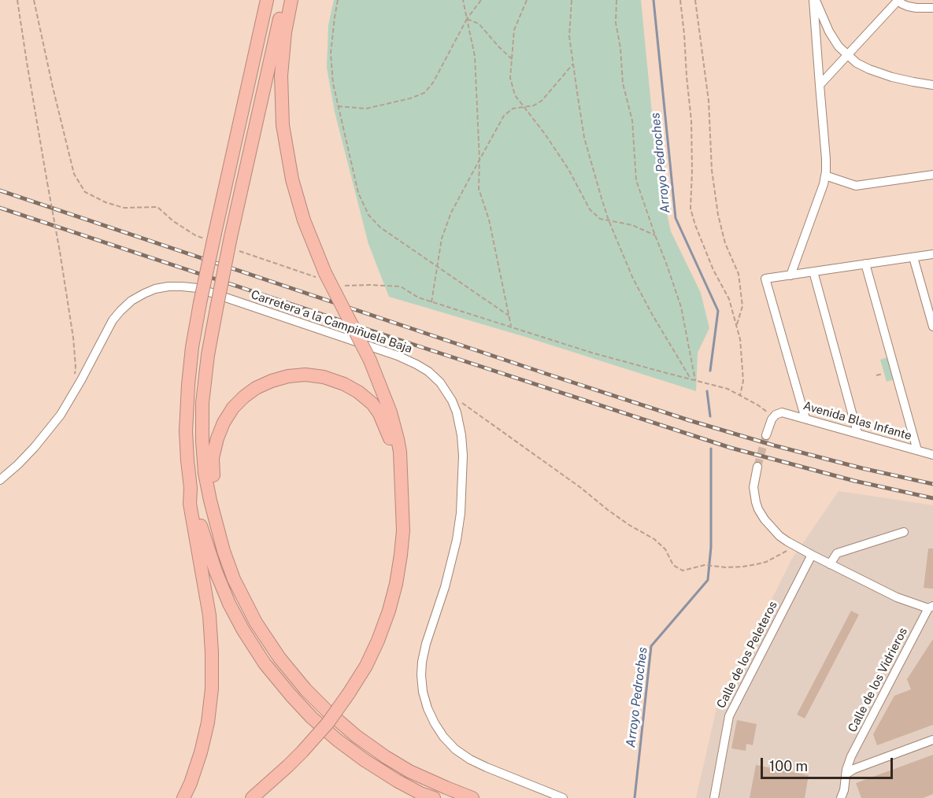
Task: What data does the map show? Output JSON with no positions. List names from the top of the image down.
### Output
{
  "streets": {
    "street": [
      "Carretera a la Campiñuela Baja",
      "Avenida Blas Infante",
      "Calle de los Peleteros",
      "Calle de los Vidrieros"
    ]
  },
  "water": ["Arroyo Pedroches"],
  "scale_bar": "100 m"
}
